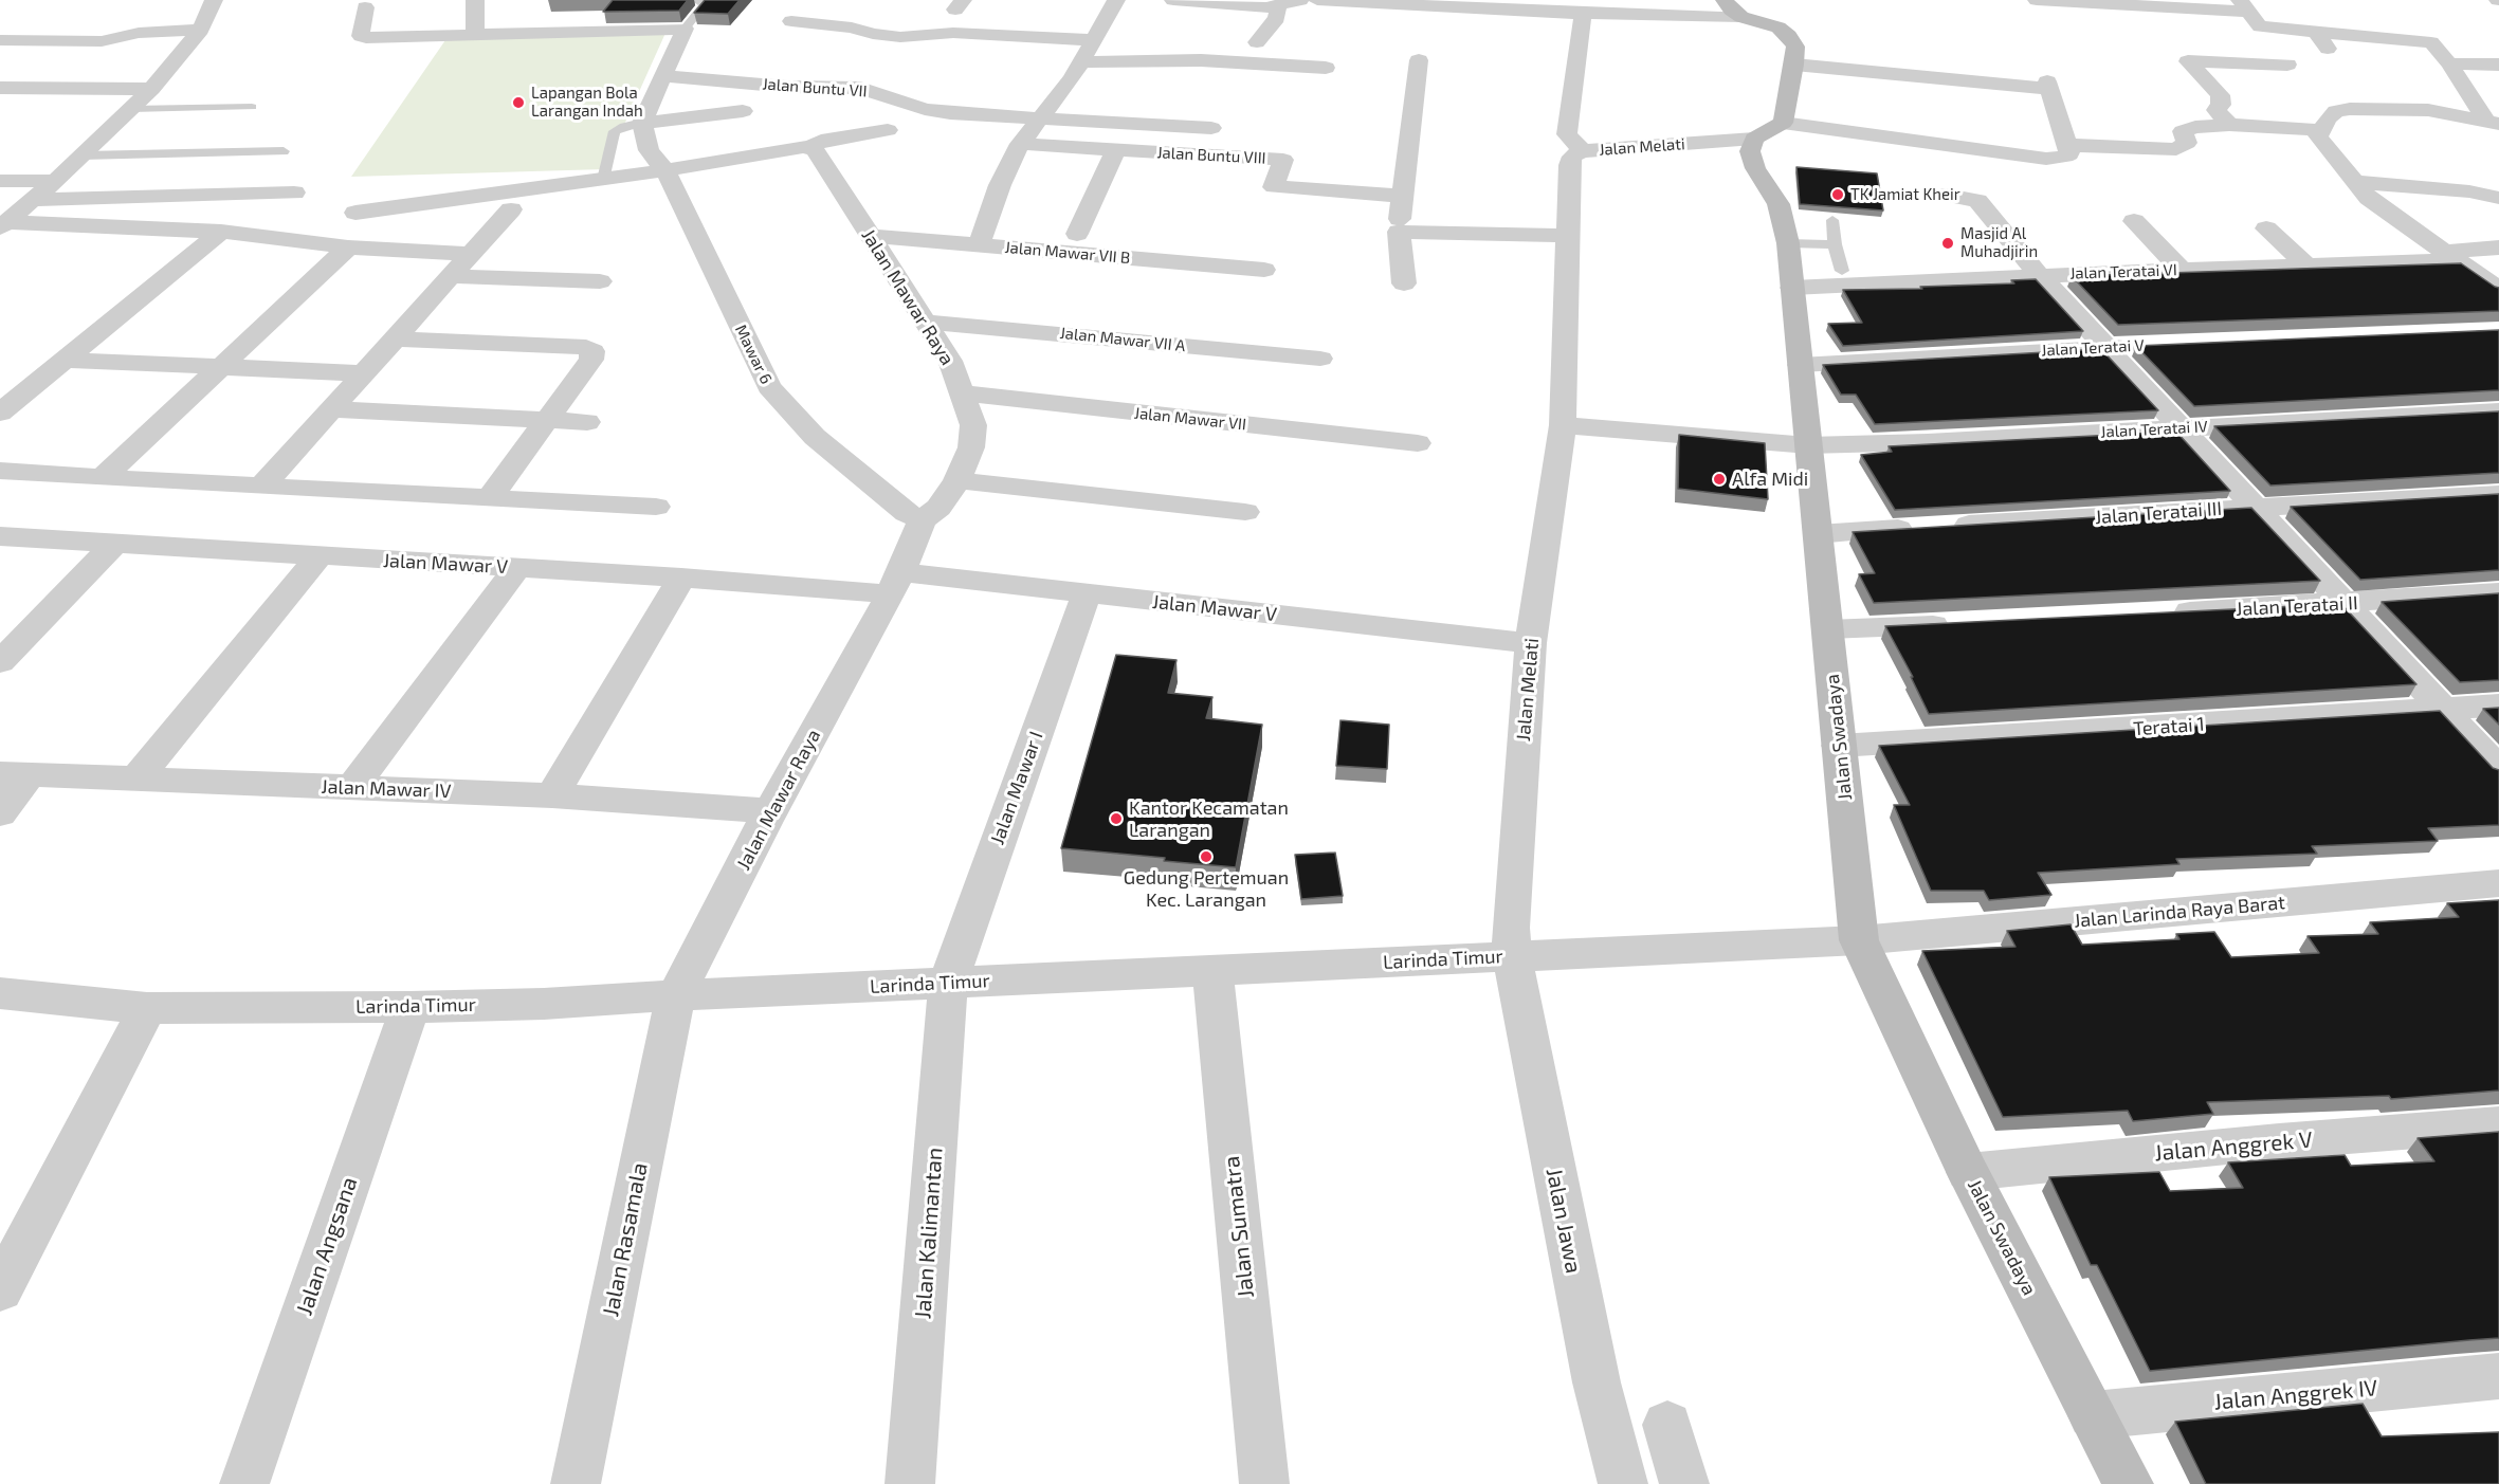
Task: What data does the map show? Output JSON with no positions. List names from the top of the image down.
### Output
{
  "streets": {
    "street": [
      "Jalan Buntu VII",
      "Jalan Melati",
      "Jalan Buntu VIII",
      "Jalan Mawar VII B",
      "Jalan Teratai VI",
      "Jalan Mawar Raya",
      "Jalan Mawar VII A",
      "Jalan Teratai V",
      "Mawar 6",
      "Jalan Mawar VII",
      "Jalan Teratai IV",
      "Jalan Teratai III",
      "Jalan Mawar V",
      "Jalan Teratai II",
      "Teratai 1",
      "Jalan Swadaya",
      "Jalan Mawar I",
      "Jalan Mawar IV",
      "Jalan Larinda Raya Barat",
      "Larinda Timur",
      "Jalan Anggrek V",
      "Jalan Jawa",
      "Jalan Sumatra",
      "Jalan Kalimantan",
      "Jalan Rasamala",
      "Jalan Angsana",
      "Jalan Anggrek IV"
    ]
  },
  "crossings": [
    ["Jalan Melati", "Jalan Mawar V"],
    ["Jalan Melati", "Jalan Swadaya"],
    ["Jalan Melati", "Larinda Timur"],
    ["Jalan Melati", "Jalan Jawa"],
    ["Jalan Mawar VII B", "Jalan Mawar Raya"],
    ["Jalan Teratai VI", "Jalan Swadaya"],
    ["Jalan Mawar Raya", "Jalan Mawar VII A"],
    ["Jalan Mawar Raya", "Mawar 6"],
    ["Jalan Mawar Raya", "Jalan Mawar VII"],
    ["Jalan Mawar Raya", "Jalan Mawar V"],
    ["Jalan Mawar Raya", "Jalan Mawar IV"],
    ["Jalan Mawar Raya", "Larinda Timur"],
    ["Jalan Mawar Raya", "Jalan Rasamala"],
    ["Jalan Teratai V", "Jalan Swadaya"],
    ["Jalan Teratai IV", "Jalan Swadaya"],
    ["Jalan Teratai III", "Jalan Swadaya"],
    ["Jalan Mawar V", "Jalan Mawar I"],
    ["Teratai 1", "Jalan Swadaya"],
    ["Jalan Swadaya", "Jalan Larinda Raya Barat"],
    ["Jalan Swadaya", "Larinda Timur"],
    ["Jalan Swadaya", "Jalan Anggrek V"],
    ["Jalan Swadaya", "Jalan Anggrek IV"],
    ["Jalan Mawar I", "Larinda Timur"],
    ["Jalan Mawar I", "Jalan Kalimantan"],
    ["Jalan Larinda Raya Barat", "Larinda Timur"],
    ["Larinda Timur", "Jalan Jawa"],
    ["Larinda Timur", "Jalan Sumatra"],
    ["Larinda Timur", "Jalan Kalimantan"],
    ["Larinda Timur", "Jalan Rasamala"],
    ["Larinda Timur", "Jalan Angsana"]
  ],
  "places": [
    "Lapangan Bola Larangan Indah",
    "TK Jamiat Kheir",
    "Masjid Al Muhadjirin",
    "Alfa Midi",
    "Kantor Kecamatan Larangan",
    "Gedung Pertemuan Kec. Larangan"
  ]
}
